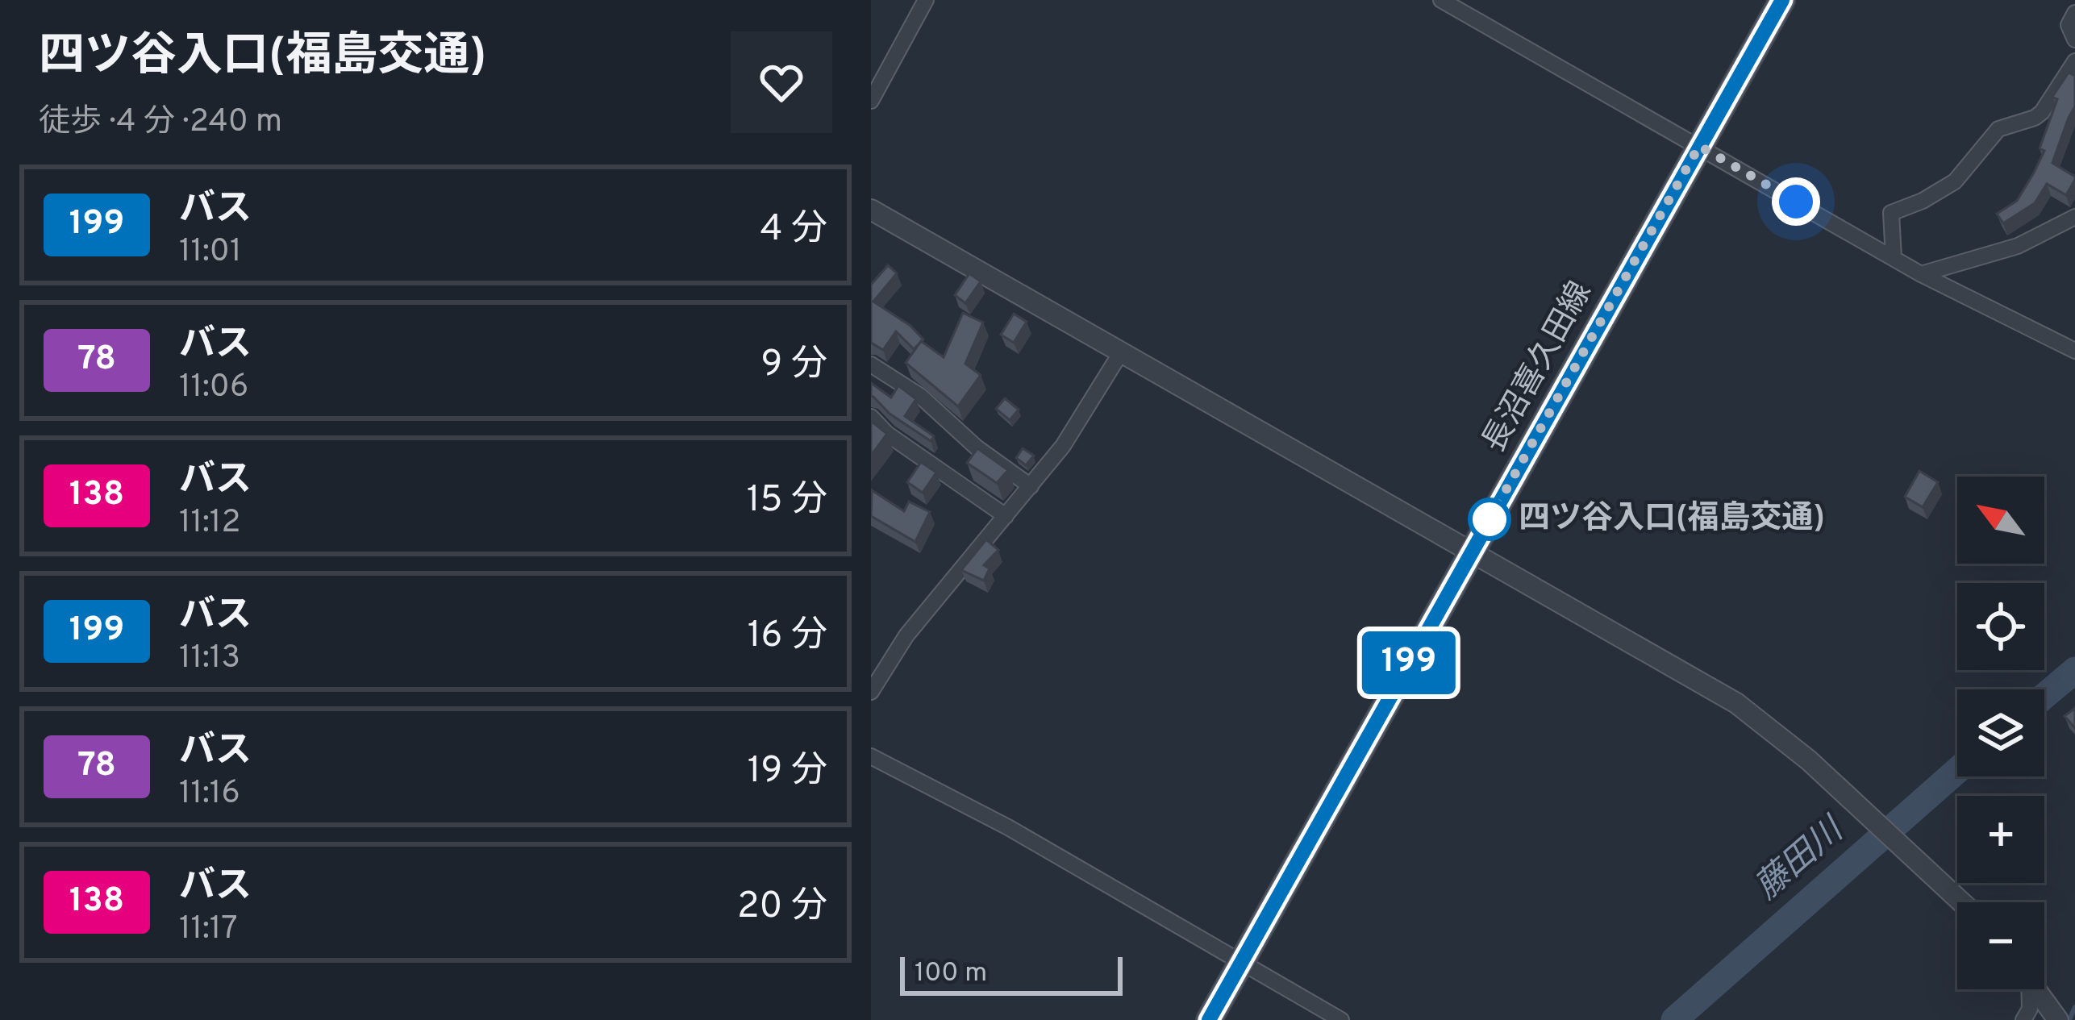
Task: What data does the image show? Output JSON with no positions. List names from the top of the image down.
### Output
{
  "streets": {
    "main road": ["長沼喜久田線"]
  },
  "water": ["藤田川"],
  "places": ["四ツ谷入口(福島交通)"],
  "lines": ["bus line 199"],
  "scale_bar": "100 m",
  "north": "top left",
  "page": {
    "heading": ["四ツ谷入口(福島交通)", "徒歩 · 4 分 · 240 m"],
    "on_map": "199",
    "list": [
      {
        "mark": "199",
        "name": "バス",
        "note": "11:01",
        "value": "4 分"
      },
      {
        "mark": "78",
        "name": "バス",
        "note": "11:06",
        "value": "9 分"
      },
      {
        "mark": "138",
        "name": "バス",
        "note": "11:12",
        "value": "15 分"
      },
      {
        "mark": "199",
        "name": "バス",
        "note": "11:13",
        "value": "16 分"
      },
      {
        "mark": "78",
        "name": "バス",
        "note": "11:16",
        "value": "19 分"
      },
      {
        "mark": "138",
        "name": "バス",
        "note": "11:17",
        "value": "20 分"
      }
    ],
    "map_buttons": ["+", "−"],
    "scale": "100 m"
  }
}
